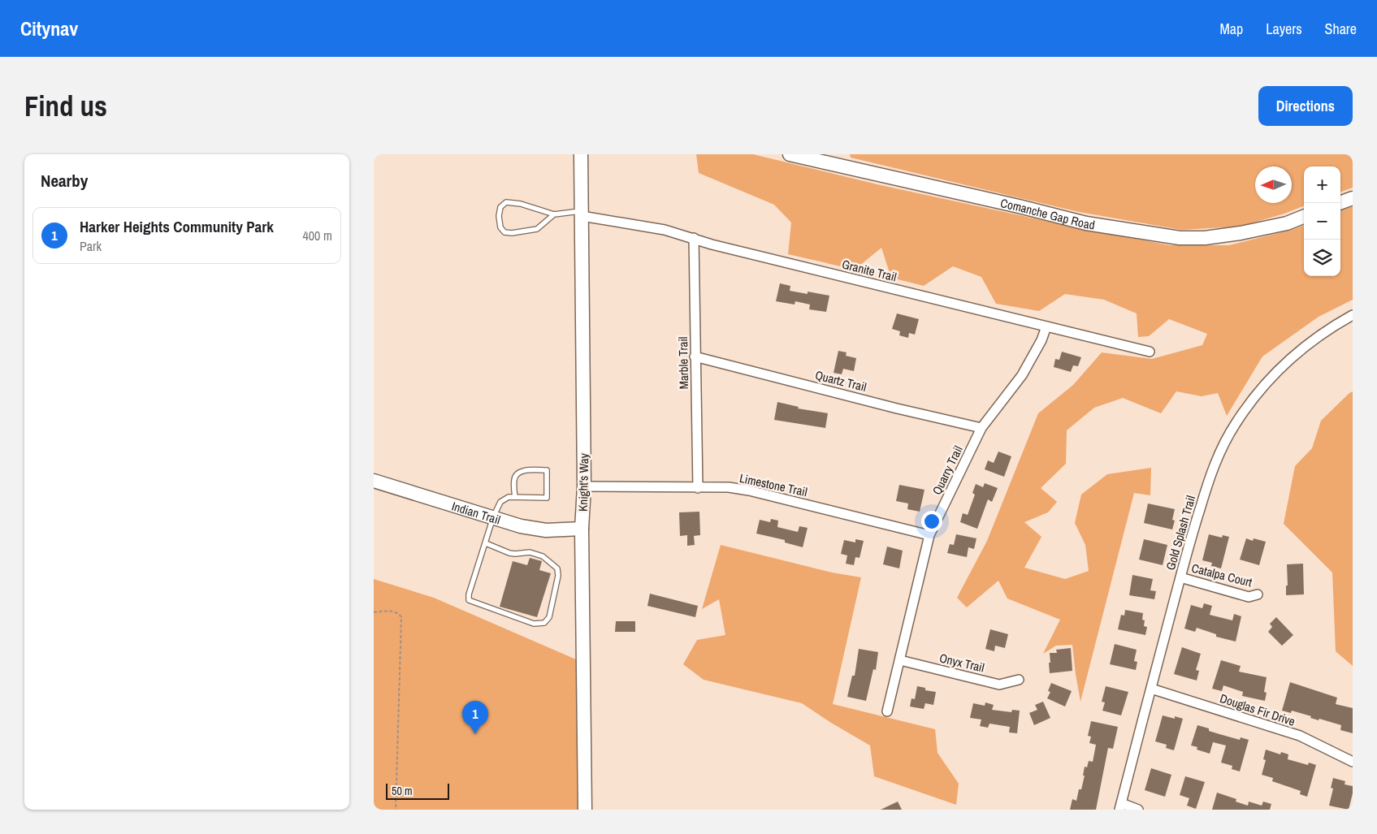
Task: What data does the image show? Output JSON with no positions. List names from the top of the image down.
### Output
{
  "streets": {
    "street": [
      "Comanche Gap Road",
      "Granite Trail",
      "Marble Trail",
      "Quartz Trail",
      "Quarry Trail",
      "Knight's Way",
      "Limestone Trail",
      "Indian Trail",
      "Gold Splash Trail",
      "Catalpa Court",
      "Onyx Trail",
      "Douglas Fir Drive"
    ]
  },
  "crossings": [
    ["Granite Trail", "Marble Trail"],
    ["Granite Trail", "Quarry Trail"],
    ["Granite Trail", "Knight's Way"],
    ["Marble Trail", "Quartz Trail"],
    ["Marble Trail", "Limestone Trail"],
    ["Quartz Trail", "Quarry Trail"],
    ["Quarry Trail", "Limestone Trail"],
    ["Quarry Trail", "Onyx Trail"],
    ["Knight's Way", "Limestone Trail"],
    ["Knight's Way", "Indian Trail"],
    ["Gold Splash Trail", "Catalpa Court"],
    ["Gold Splash Trail", "Douglas Fir Drive"]
  ],
  "scale_bar": "50 m",
  "north": "left",
  "page": {
    "header": "Citynav",
    "nav": ["Map", "Layers", "Share"],
    "buttons": "Directions",
    "title": "Find us",
    "heading": "Nearby",
    "map_buttons": ["+", "−"],
    "list": [
      {
        "mark": "1",
        "name": "Harker Heights Community Park",
        "note": "Park",
        "value": "400 m"
      }
    ],
    "pins": "1",
    "scale": "50 m"
  }
}
